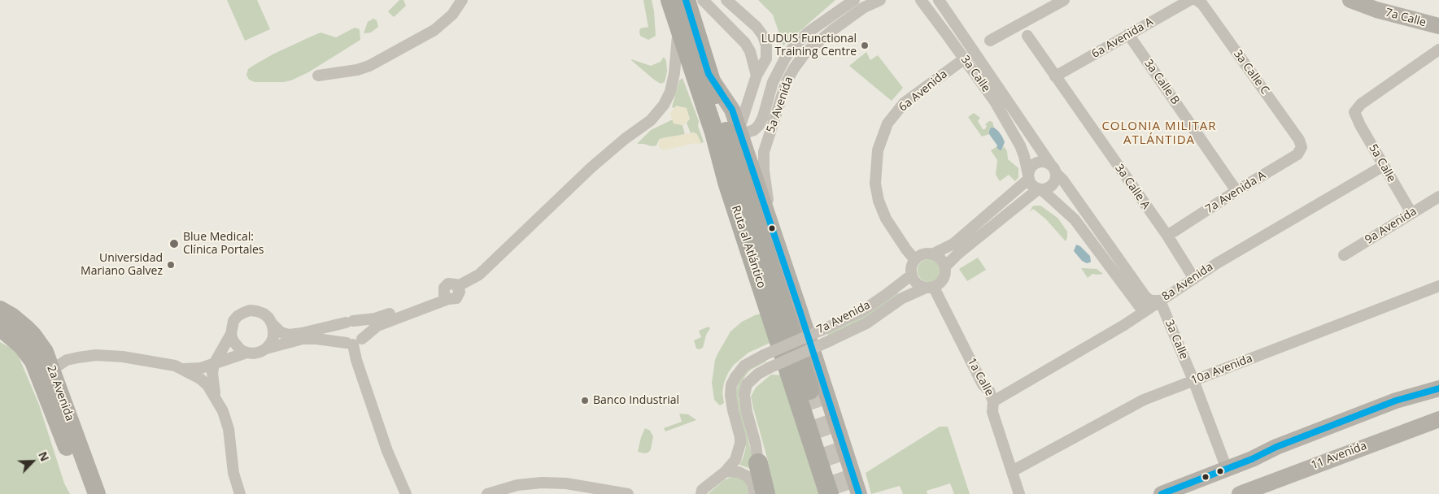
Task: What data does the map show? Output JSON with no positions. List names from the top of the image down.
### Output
{
  "streets": {
    "highway": ["Ruta al Atlántico"],
    "main road": ["7a Calle", "2a Avenida", "11 Avenida"],
    "street": [
      "6a Avenida A",
      "3a Calle C",
      "3a Calle",
      "3a Calle B",
      "6a Avenida",
      "5a Avenida",
      "5a Calle",
      "3a Calle A",
      "7a Avenida A",
      "9a Avenida",
      "8a Avenida",
      "7a Avenida",
      "10a Avenida",
      "1a Calle"
    ]
  },
  "crossings": [
    ["6a Avenida A", "3a Calle B"],
    ["6a Avenida A", "3a Calle A"],
    ["3a Calle C", "7a Avenida A"],
    ["3a Calle", "6a Avenida"],
    ["3a Calle", "8a Avenida"],
    ["3a Calle", "10a Avenida"],
    ["3a Calle B", "7a Avenida A"],
    ["6a Avenida", "7a Avenida"],
    ["6a Avenida", "1a Calle"],
    ["5a Avenida", "Ruta al Atlántico"],
    ["5a Calle", "9a Avenida"],
    ["5a Calle", "8a Avenida"],
    ["3a Calle A", "7a Avenida A"],
    ["3a Calle A", "8a Avenida"],
    ["8a Avenida", "1a Calle"],
    ["7a Avenida", "1a Calle"],
    ["10a Avenida", "1a Calle"]
  ],
  "districts": ["COLONIA MILITAR ATLÁNTIDA"],
  "places": [
    "LUDUS Functional Training Centre",
    "Blue Medical: Clínica Portales",
    "Universidad Mariano Galvez",
    "Banco Industrial"
  ],
  "north": "top right"
}
